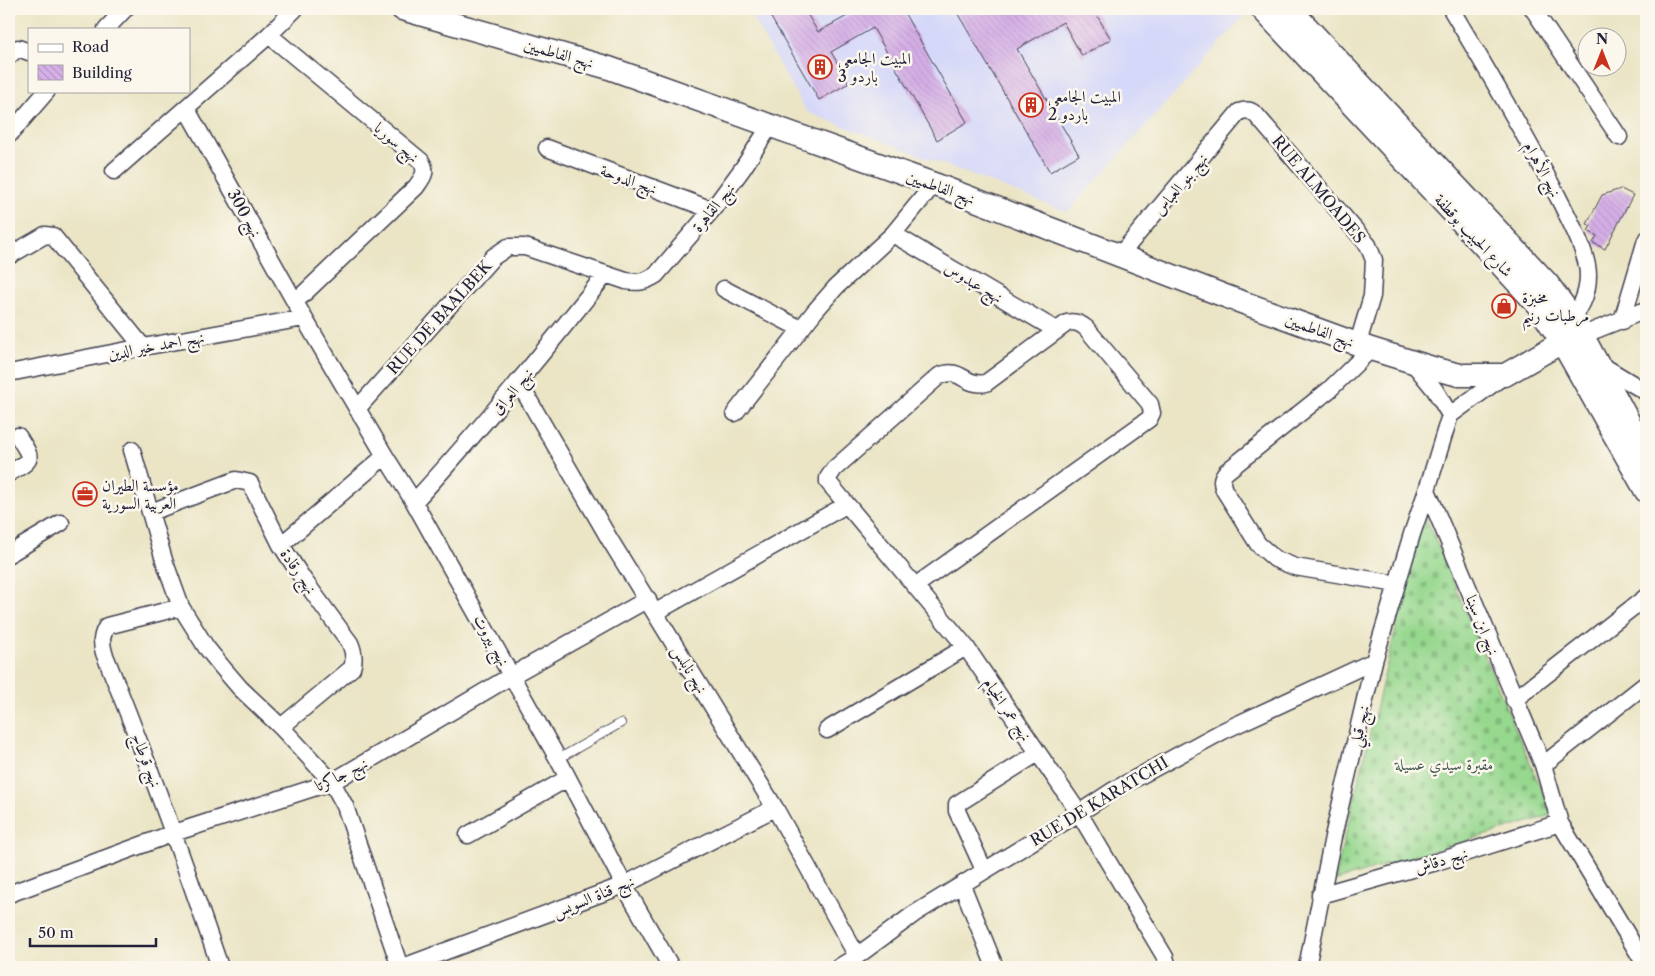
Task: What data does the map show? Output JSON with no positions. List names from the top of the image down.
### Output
{
  "streets": {
    "street": [
      "نهج الفاطميين",
      "نهج سوريا",
      "نهج الأهرام",
      "نهج الدوحة",
      "نهج بنو العباس",
      "RUE ALMOADES",
      "نهج القاهرة",
      "نهج 300",
      "شارع الحبيب بوقطفة",
      "نهج عبدوس",
      "RUE DE BAALBEK",
      "نهج احمد خير الدين",
      "نهج العراق",
      "نهج رقادة",
      "نهج ابن سينا",
      "نهج بيروت",
      "نهج نابلس",
      "نهج عمر الخيام",
      "نهج قبلي",
      "نهج قرطاج",
      "نهج جاكرتا",
      "RUE DE KARATCHI",
      "نهج دقاش",
      "نهج قناة السويس"
    ]
  },
  "crossings": [
    ["نهج الفاطميين", "نهج بنو العباس"],
    ["نهج الفاطميين", "RUE ALMOADES"],
    ["نهج الفاطميين", "نهج القاهرة"],
    ["نهج سوريا", "نهج 300"],
    ["نهج الأهرام", "شارع الحبيب بوقطفة"],
    ["نهج الدوحة", "نهج القاهرة"],
    ["نهج بنو العباس", "RUE ALMOADES"],
    ["نهج القاهرة", "RUE DE BAALBEK"],
    ["نهج 300", "نهج احمد خير الدين"],
    ["نهج 300", "نهج بيروت"],
    ["نهج عبدوس", "نهج عمر الخيام"],
    ["RUE DE BAALBEK", "نهج العراق"],
    ["RUE DE BAALBEK", "نهج بيروت"],
    ["نهج احمد خير الدين", "نهج بيروت"],
    ["نهج العراق", "نهج بيروت"],
    ["نهج العراق", "نهج نابلس"],
    ["نهج ابن سينا", "نهج قبلي"],
    ["نهج ابن سينا", "نهج دقاش"],
    ["نهج بيروت", "نهج جاكرتا"],
    ["نهج بيروت", "نهج قناة السويس"],
    ["نهج نابلس", "نهج جاكرتا"],
    ["نهج نابلس", "RUE DE KARATCHI"],
    ["نهج نابلس", "نهج قناة السويس"],
    ["نهج عمر الخيام", "نهج جاكرتا"],
    ["نهج عمر الخيام", "RUE DE KARATCHI"],
    ["نهج قبلي", "RUE DE KARATCHI"],
    ["نهج قبلي", "نهج دقاش"],
    ["نهج قرطاج", "نهج جاكرتا"]
  ],
  "parks": ["مقبرة سيدي عسيلة"],
  "places": {
    "building": ["المبيت الجامعي باردو 3", "المبيت الجامعي باردو 2"],
    "shop": ["مخبزة مرطبات رنيم"],
    "office": ["مؤسسة الطيران العربية السورية"]
  },
  "legend": ["Road", "Building"],
  "scale_bar": "50 m",
  "north": "top"
}
